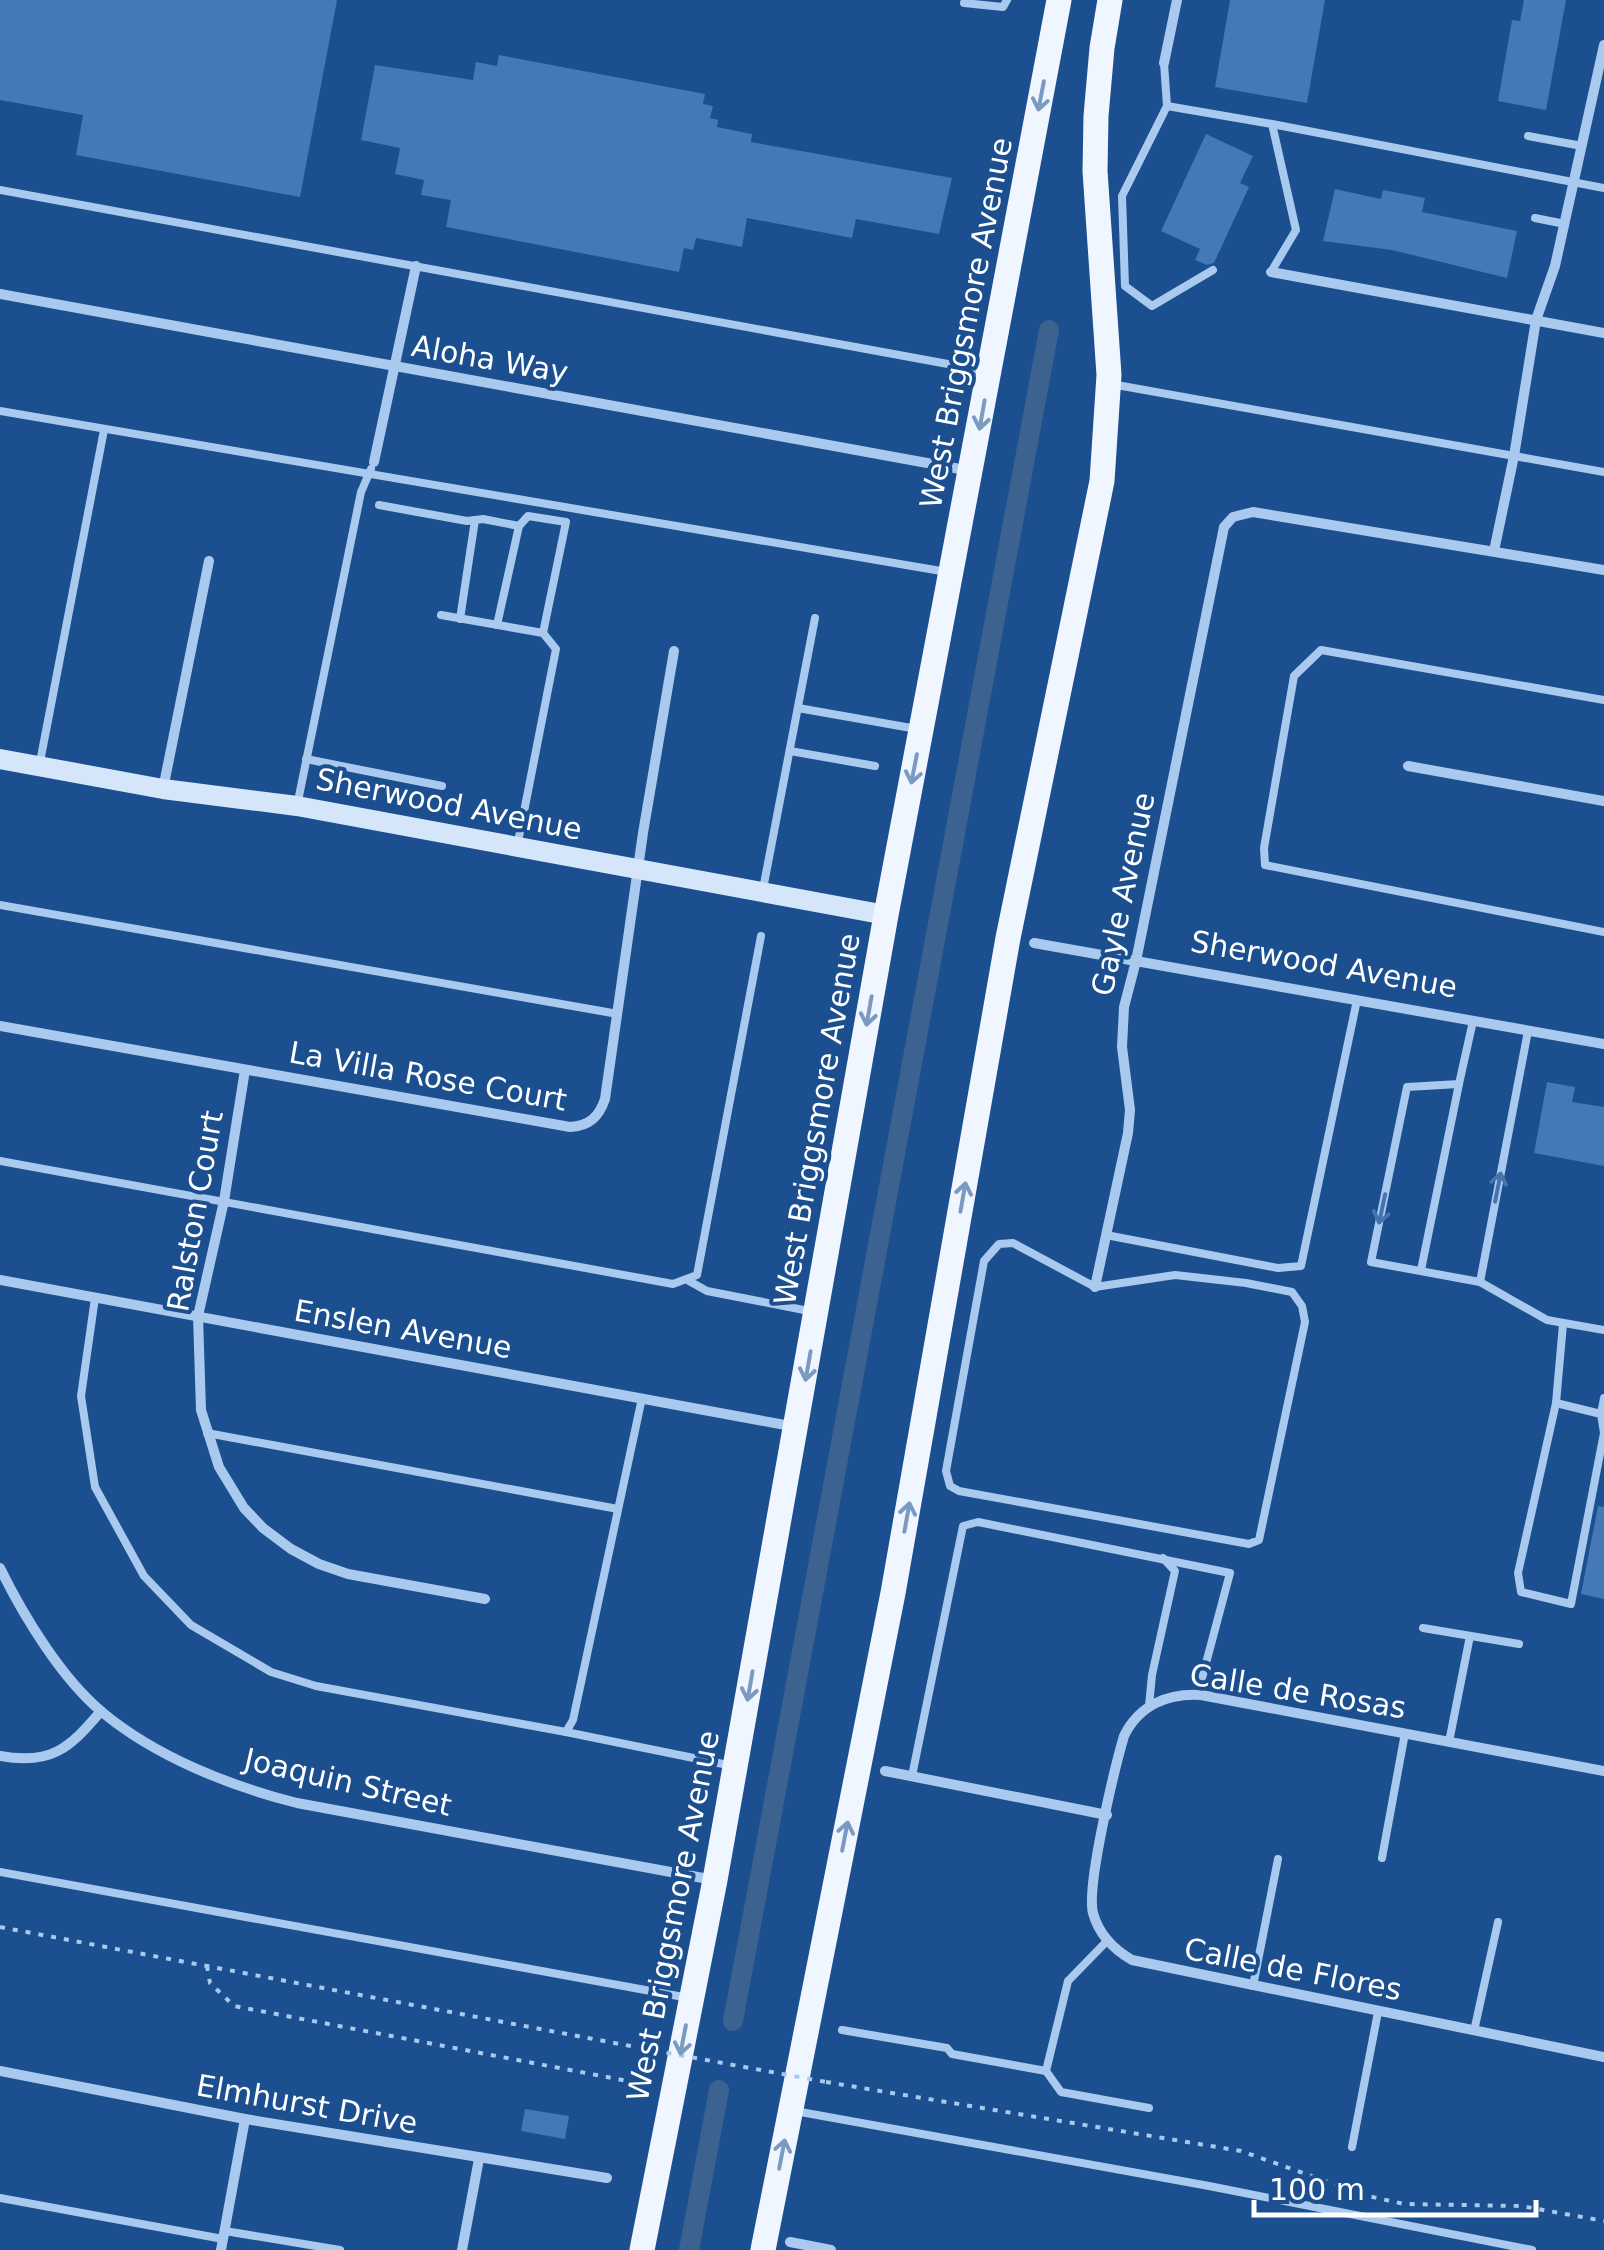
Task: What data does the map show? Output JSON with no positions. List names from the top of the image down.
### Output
{
  "streets": {
    "main road": ["West Briggsmore Avenue"],
    "street": [
      "Aloha Way",
      "Sherwood Avenue",
      "Gayle Avenue",
      "La Villa Rose Court",
      "Ralston Court",
      "Enslen Avenue",
      "Calle de Rosas",
      "Joaquin Street",
      "Calle de Flores",
      "Elmhurst Drive"
    ]
  },
  "crossings": [
    ["West Briggsmore Avenue", "Aloha Way"],
    ["West Briggsmore Avenue", "Sherwood Avenue"],
    ["West Briggsmore Avenue", "Enslen Avenue"],
    ["West Briggsmore Avenue", "Joaquin Street"],
    ["Sherwood Avenue", "Gayle Avenue"],
    ["Sherwood Avenue", "La Villa Rose Court"],
    ["La Villa Rose Court", "Ralston Court"],
    ["Ralston Court", "Enslen Avenue"]
  ],
  "scale_bar": "100 m"
}
